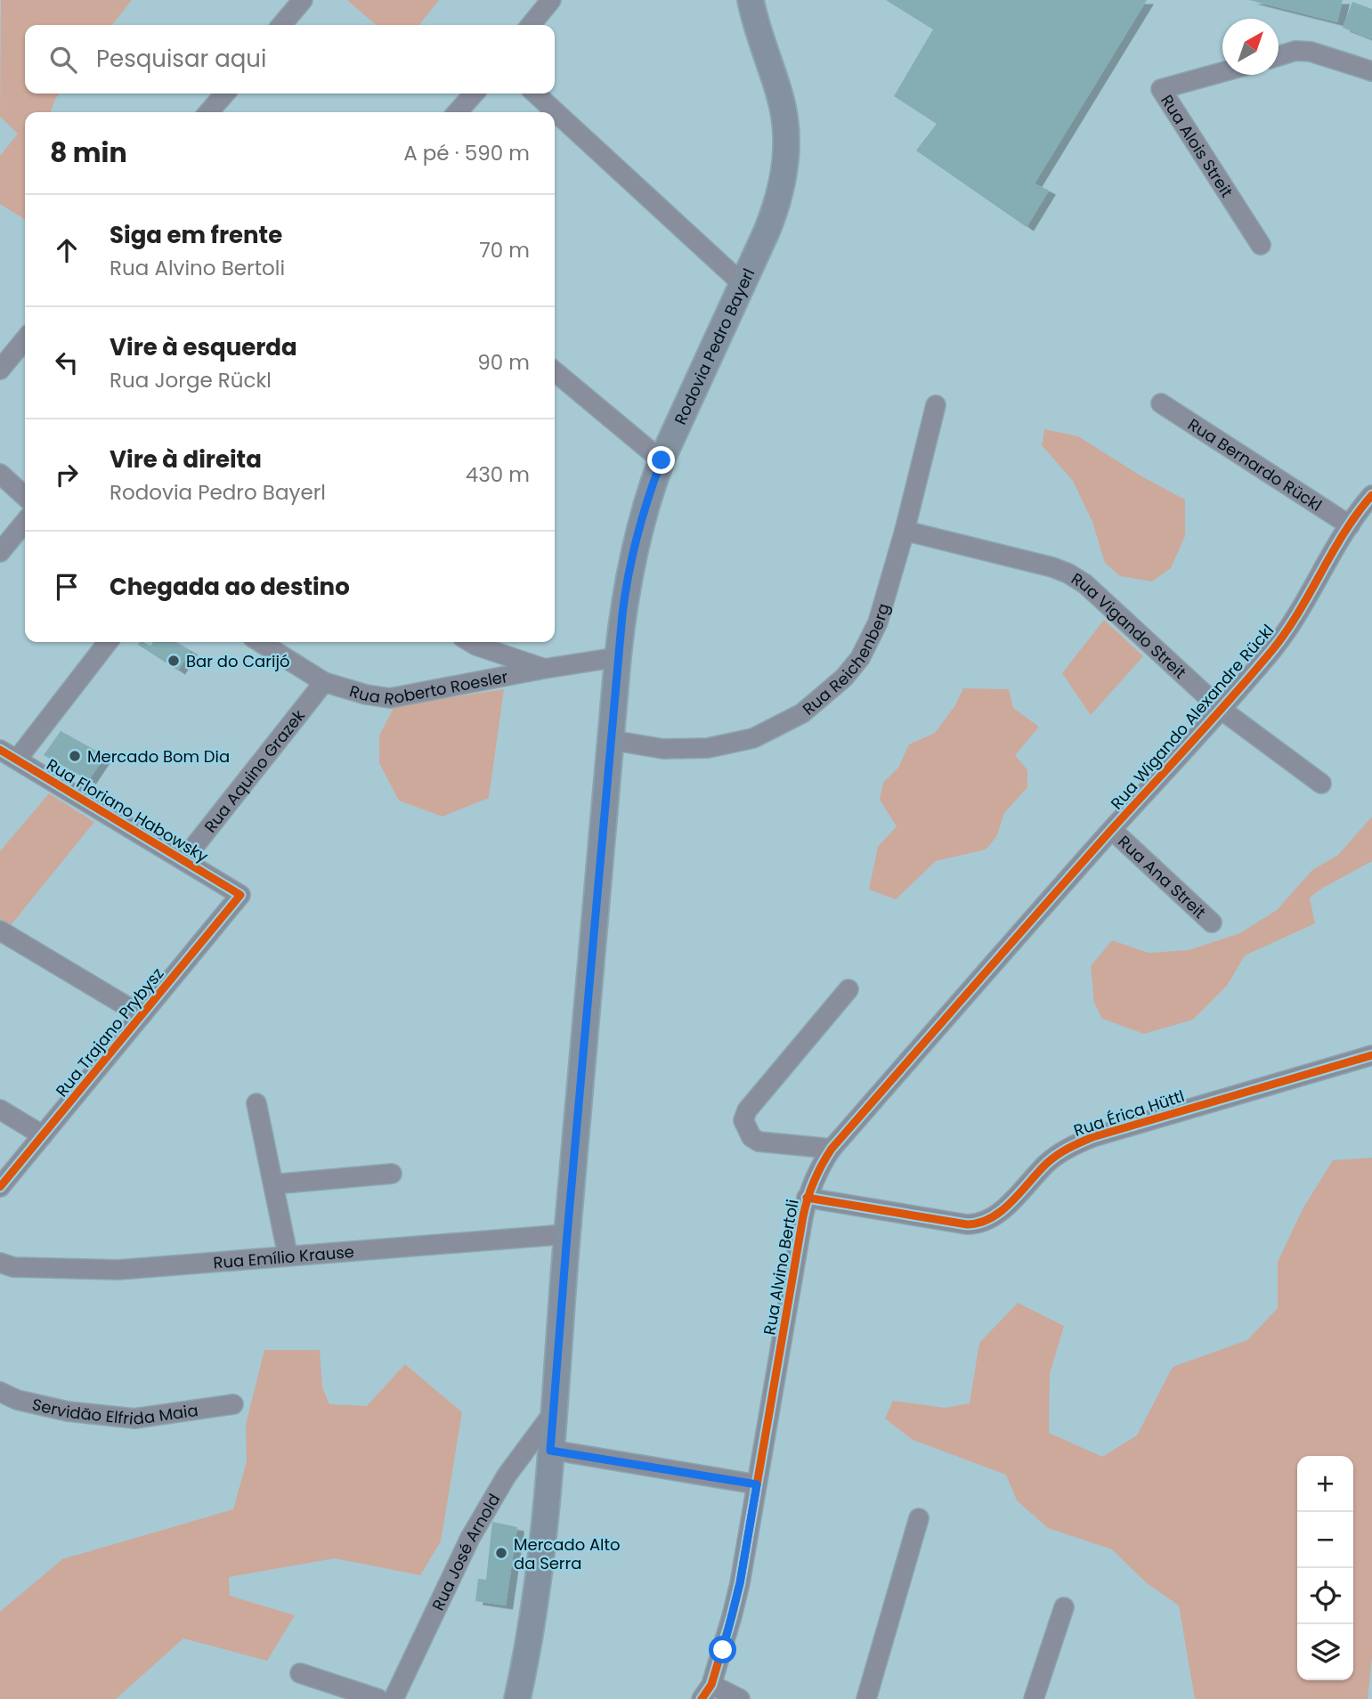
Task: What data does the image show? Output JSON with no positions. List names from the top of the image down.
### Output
{
  "streets": {
    "main road": ["Rodovia Pedro Bayerl"],
    "street": [
      "Rua Alois Streit",
      "Rua Bernardo Rückl",
      "Rua Vigando Streit",
      "Rua Reichenberg",
      "Rua Roberto Roesler",
      "Rua Wigando Alexandre Rückl",
      "Rua Aquino Grazek",
      "Rua Floriano Habowsky",
      "Rua Ana Streit",
      "Rua Trajano Prybysz",
      "Rua Érica Hüttl",
      "Rua Emílio Krause",
      "Rua Alvino Bertoli",
      "Servidão Elfrida Maia",
      "Rua José Arnold"
    ]
  },
  "crossings": [
    ["Rodovia Pedro Bayerl", "Rua Reichenberg"],
    ["Rodovia Pedro Bayerl", "Rua Roberto Roesler"],
    ["Rodovia Pedro Bayerl", "Rua Emílio Krause"],
    ["Rodovia Pedro Bayerl", "Rua José Arnold"],
    ["Rua Bernardo Rückl", "Rua Wigando Alexandre Rückl"],
    ["Rua Vigando Streit", "Rua Reichenberg"],
    ["Rua Vigando Streit", "Rua Wigando Alexandre Rückl"],
    ["Rua Roberto Roesler", "Rua Aquino Grazek"],
    ["Rua Wigando Alexandre Rückl", "Rua Ana Streit"],
    ["Rua Wigando Alexandre Rückl", "Rua Alvino Bertoli"],
    ["Rua Aquino Grazek", "Rua Floriano Habowsky"],
    ["Rua Floriano Habowsky", "Rua Trajano Prybysz"],
    ["Rua Ana Streit", "Rua Alvino Bertoli"],
    ["Rua Érica Hüttl", "Rua Alvino Bertoli"]
  ],
  "places": ["Bar do Carijó", "Mercado Bom Dia", "Mercado Alto da Serra"],
  "north": "top right",
  "page": {
    "search": "Pesquisar aqui",
    "heading": ["8 min", "A pé · 590 m"],
    "list": [
      ["Siga em frente", "Rua Alvino Bertoli", "70 m"],
      ["Vire à esquerda", "Rua Jorge Rückl", "90 m"],
      ["Vire à direita", "Rodovia Pedro Bayerl", "430 m"],
      "Chegada ao destino"
    ],
    "map_buttons": ["+", "−"]
  }
}
